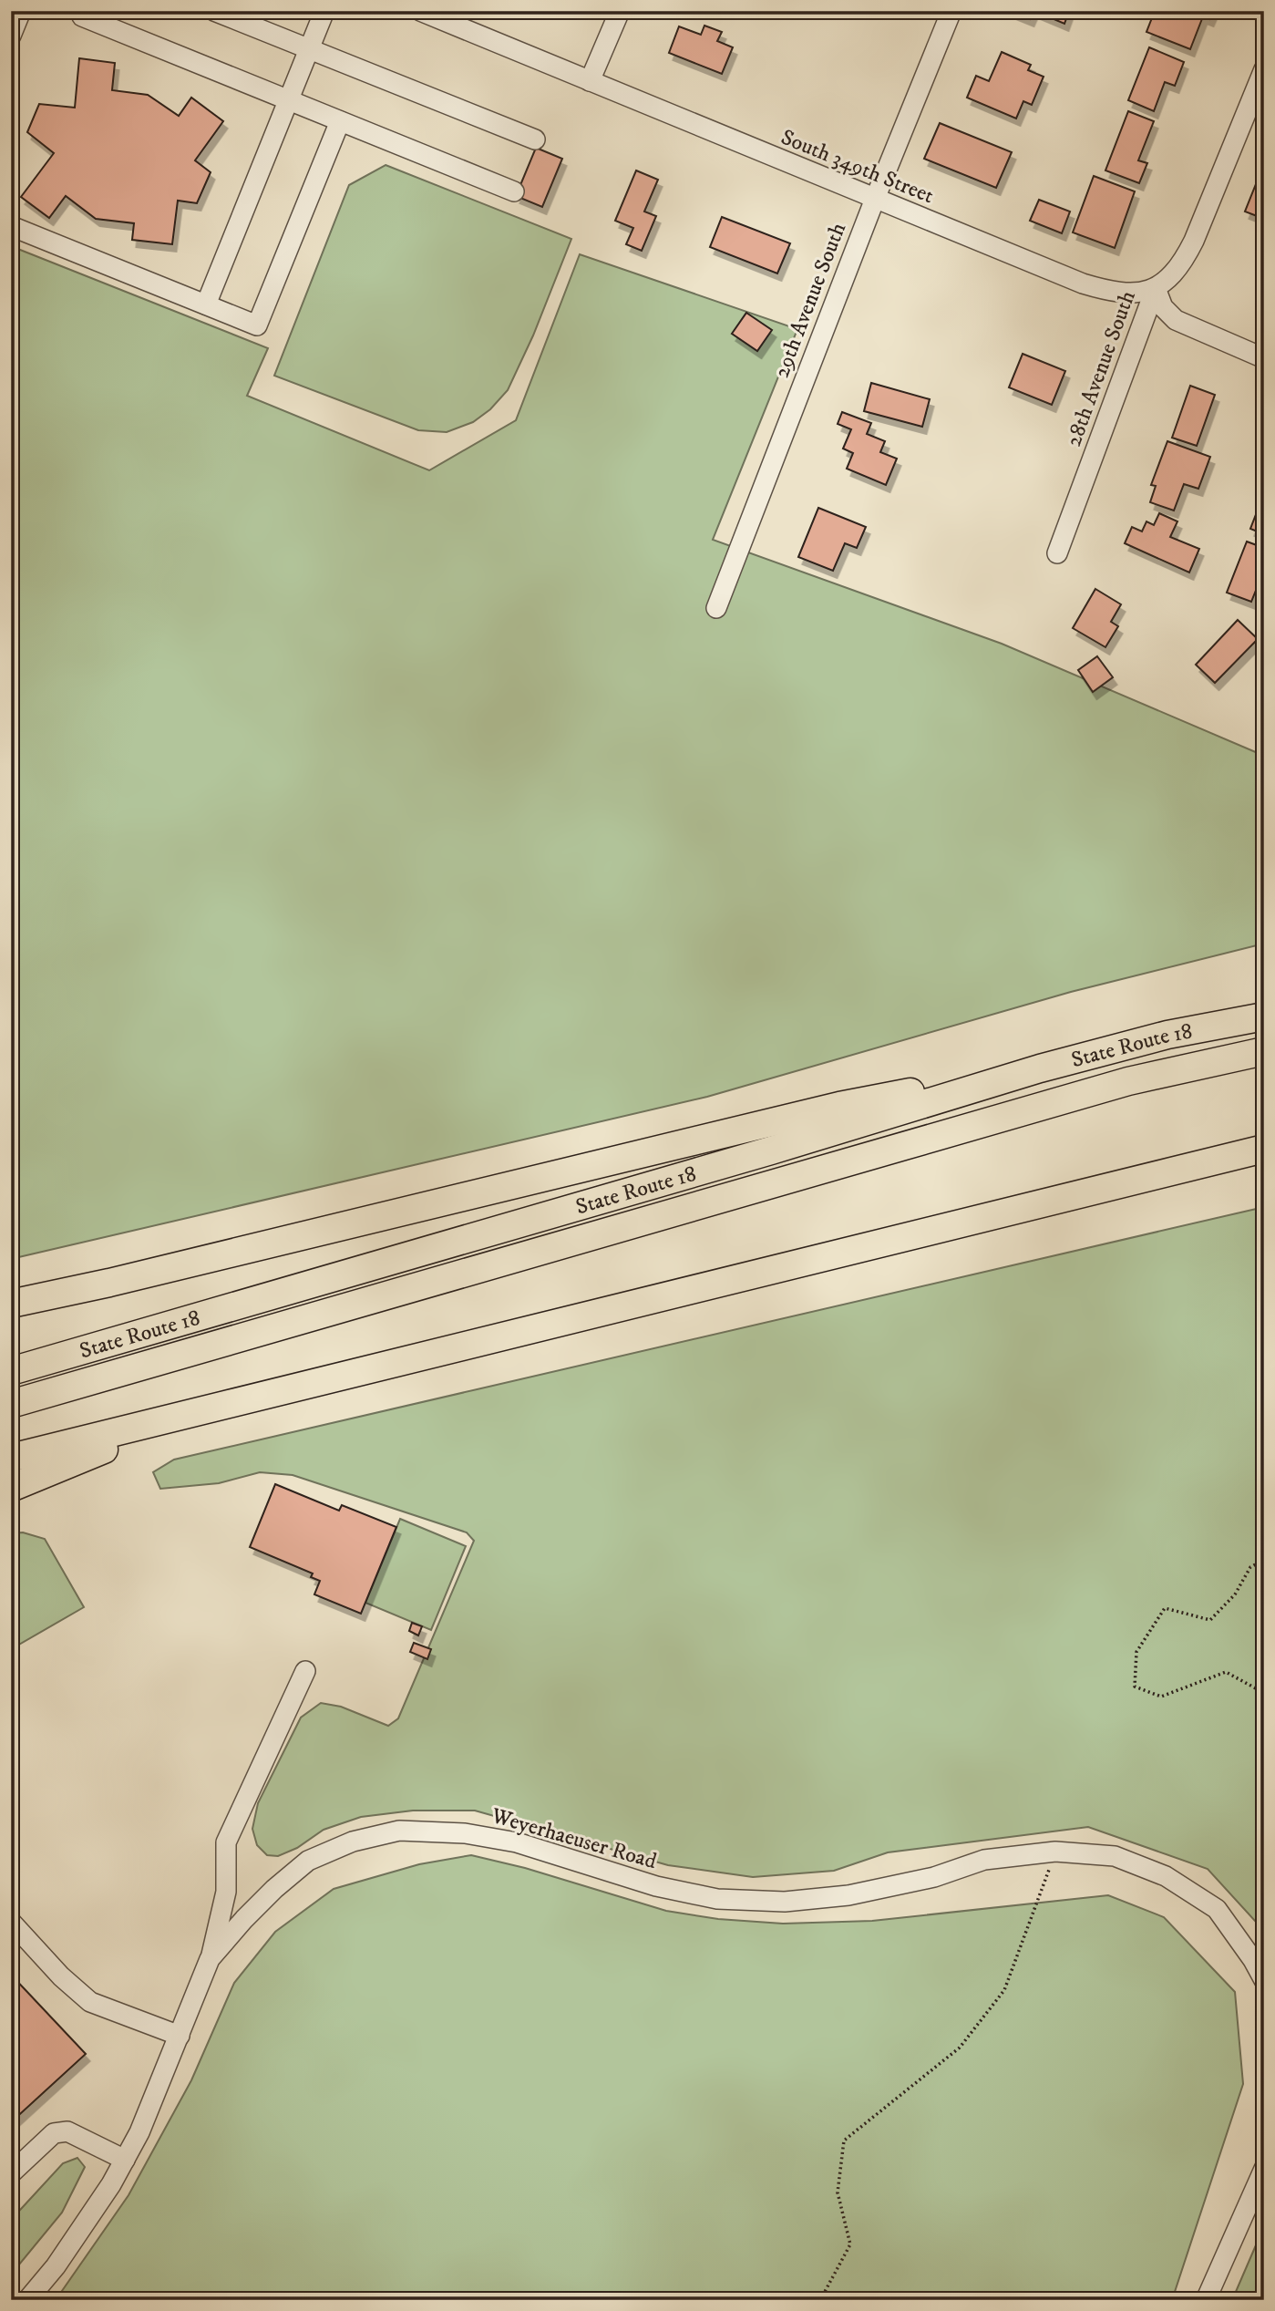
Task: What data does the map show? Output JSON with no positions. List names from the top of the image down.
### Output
{
  "streets": {
    "highway": ["State Route 18"],
    "street": [
      "South 349th Street",
      "29th Avenue South",
      "28th Avenue South",
      "Weyerhaeuser Road"
    ]
  },
  "crossings": [
    ["South 349th Street", "29th Avenue South"],
    ["South 349th Street", "28th Avenue South"]
  ]
}
